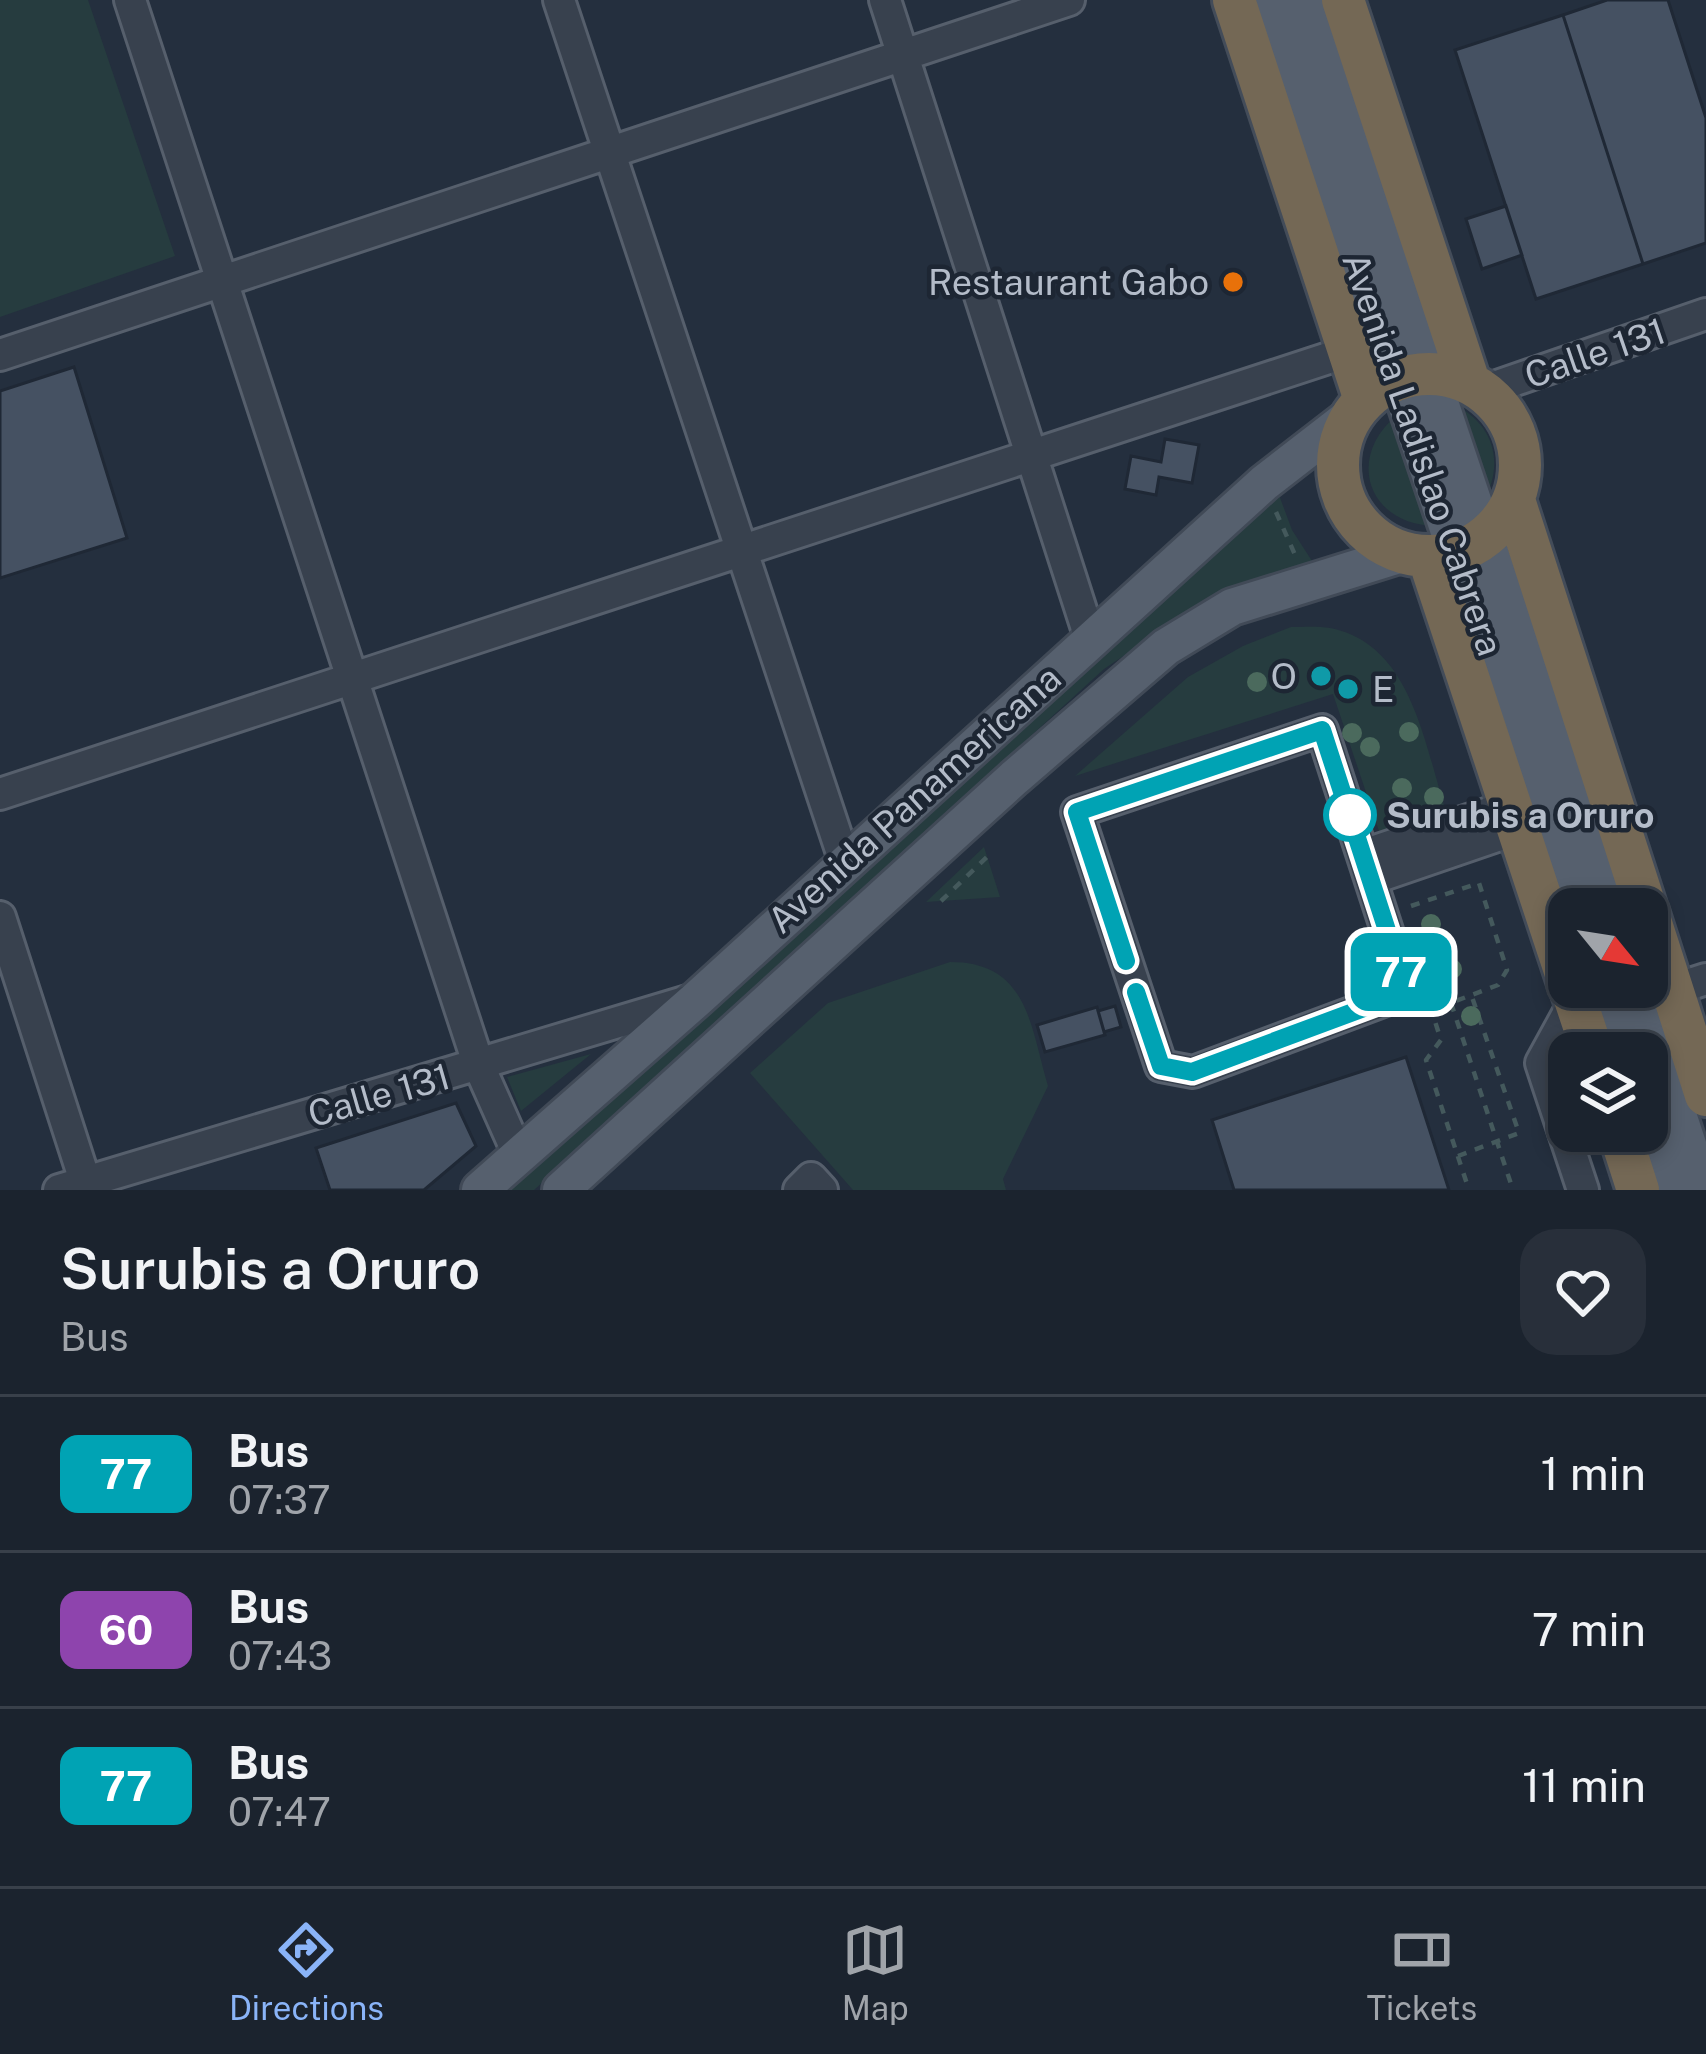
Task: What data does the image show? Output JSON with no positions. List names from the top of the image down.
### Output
{
  "streets": {
    "highway": ["Avenida Ladislao Cabrera"],
    "main road": ["Avenida Panamericana"],
    "street": ["Calle 131"]
  },
  "crossings": [
    ["Calle 131", "Avenida Ladislao Cabrera"],
    ["Calle 131", "Avenida Panamericana"],
    ["Avenida Ladislao Cabrera", "Avenida Panamericana"]
  ],
  "places": [
    "Restaurant Gabo",
    "O",
    "E",
    "Surubis a Oruro"
  ],
  "lines": ["bus line 77"],
  "north": "bottom right",
  "page": {
    "on_map": "77",
    "heading": ["Surubis a Oruro", "Bus"],
    "list": [
      {
        "mark": "77",
        "name": "Bus",
        "note": "07:37",
        "value": "1 min"
      },
      {
        "mark": "60",
        "name": "Bus",
        "note": "07:43",
        "value": "7 min"
      },
      {
        "mark": "77",
        "name": "Bus",
        "note": "07:47",
        "value": "11 min"
      }
    ],
    "tabs": ["Directions", "Map", "Tickets"]
  }
}
